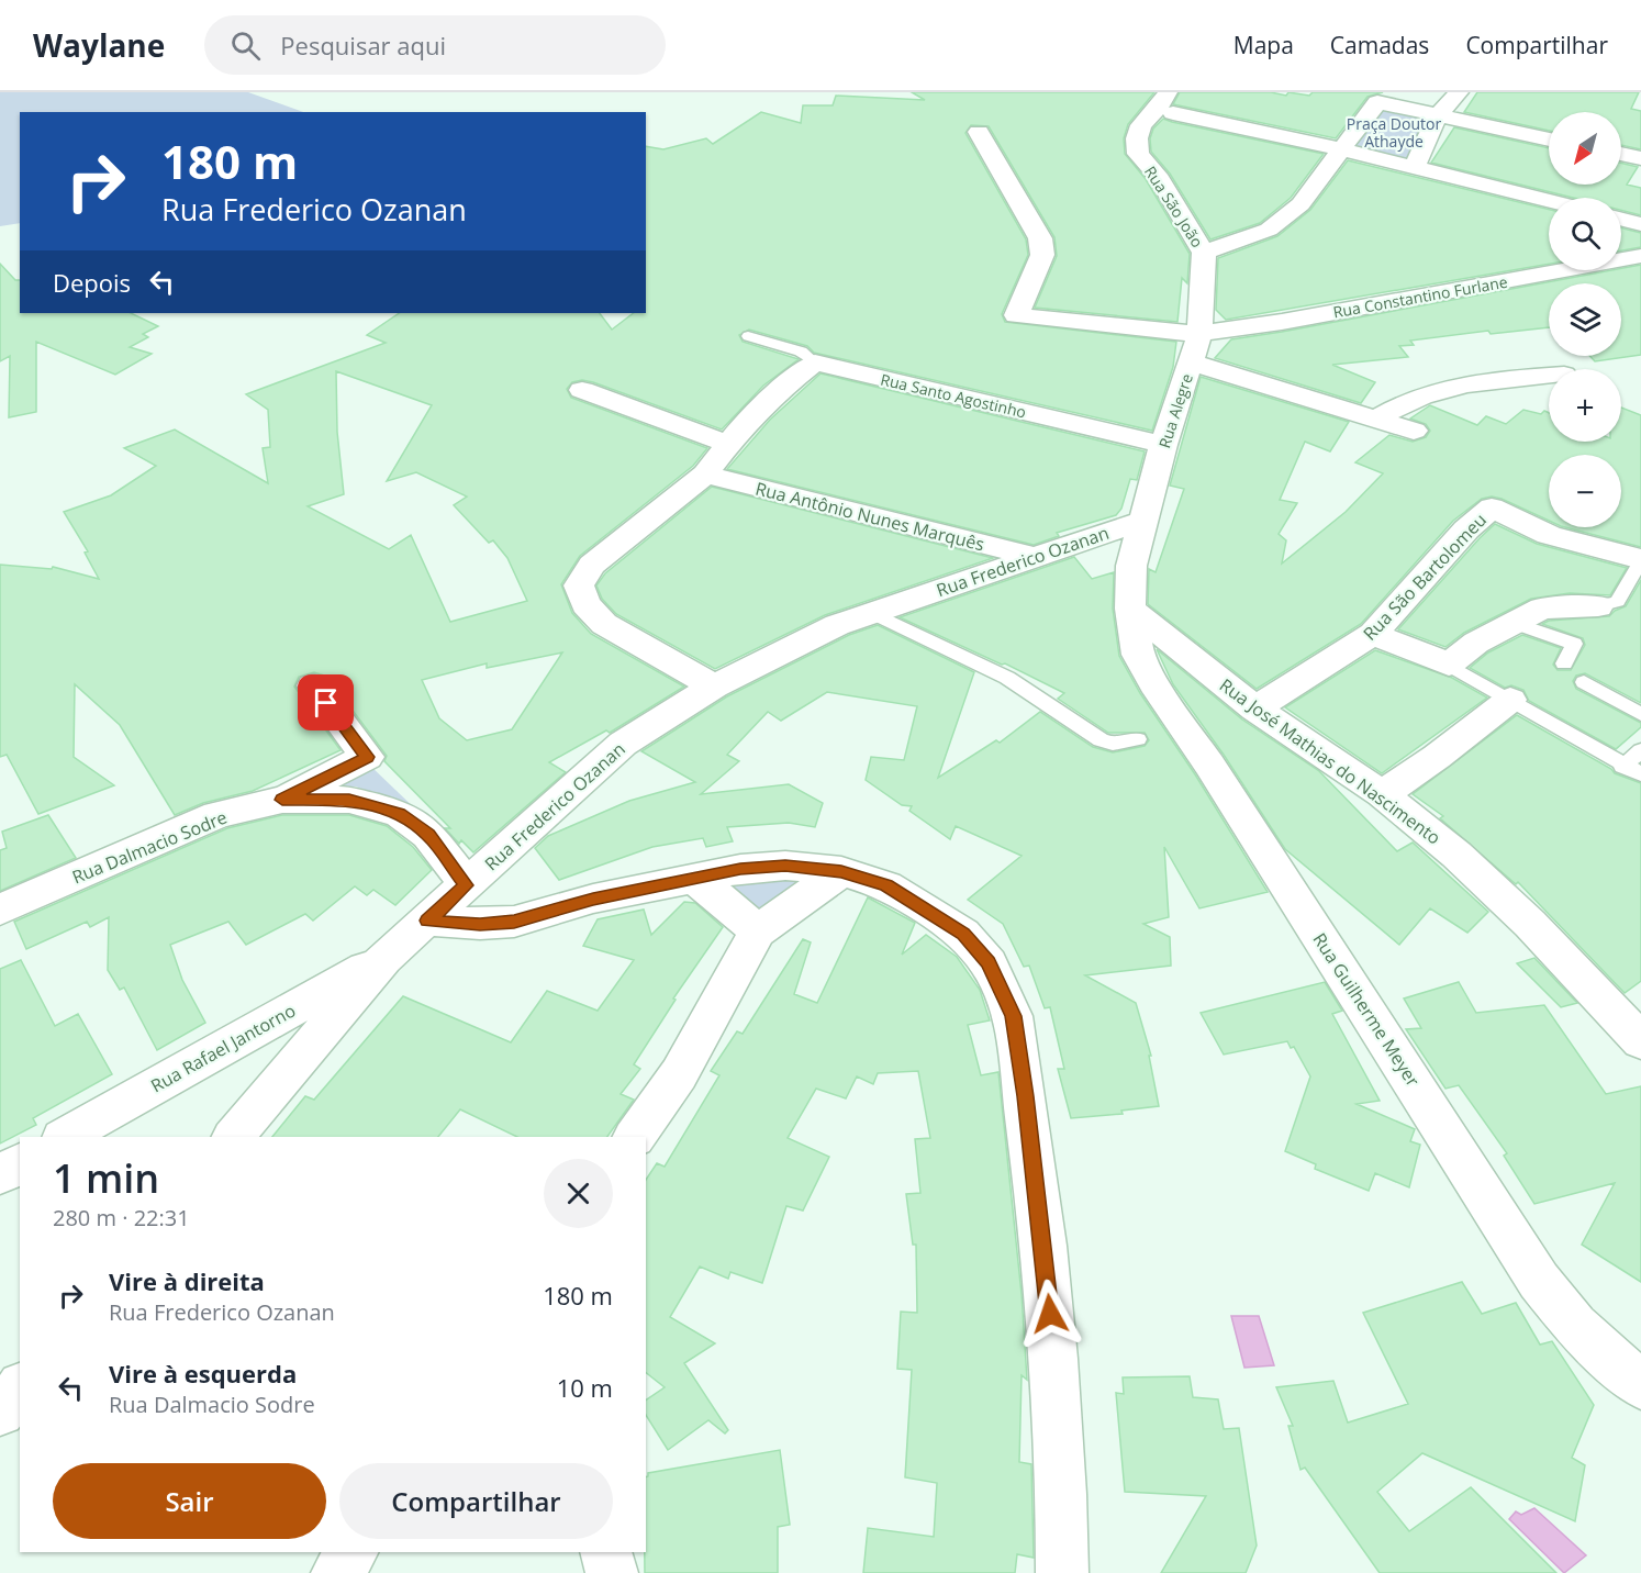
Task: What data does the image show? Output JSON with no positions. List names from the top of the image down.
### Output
{
  "streets": {
    "street": [
      "Rua São João",
      "Rua Constantino Furlane",
      "Rua Santo Agostinho",
      "Rua Alegre",
      "Rua Antônio Nunes Marquês",
      "Rua Frederico Ozanan",
      "Rua São Bartolomeu",
      "Rua José Mathias do Nascimento",
      "Rua Dalmacio Sodre",
      "Rua Guilherme Meyer",
      "Rua Rafael Jantorno"
    ]
  },
  "crossings": [
    ["Rua São João", "Rua Constantino Furlane"],
    ["Rua São João", "Rua Alegre"],
    ["Rua Constantino Furlane", "Rua Alegre"],
    ["Rua Santo Agostinho", "Rua Alegre"],
    ["Rua Alegre", "Rua Frederico Ozanan"],
    ["Rua Antônio Nunes Marquês", "Rua Frederico Ozanan"],
    ["Rua Frederico Ozanan", "Rua Dalmacio Sodre"],
    ["Rua Frederico Ozanan", "Rua Rafael Jantorno"],
    ["Rua São Bartolomeu", "Rua José Mathias do Nascimento"],
    ["Rua José Mathias do Nascimento", "Rua Guilherme Meyer"]
  ],
  "parks": ["Praça Doutor Athayde"],
  "north": "bottom left",
  "page": {
    "header": "Waylane",
    "search": "Pesquisar aqui",
    "nav": ["Mapa", "Camadas", "Compartilhar"],
    "map_buttons": ["+", "−"],
    "turn": ["180 m", "Rua Frederico Ozanan"],
    "then": "Depois",
    "heading": ["1 min", "280 m · 22:31"],
    "list": [
      {
        "name": "Vire à direita",
        "note": "Rua Frederico Ozanan",
        "value": "180 m"
      },
      {
        "name": "Vire à esquerda",
        "note": "Rua Dalmacio Sodre",
        "value": "10 m"
      }
    ],
    "buttons": ["Sair", "Compartilhar"]
  }
}
